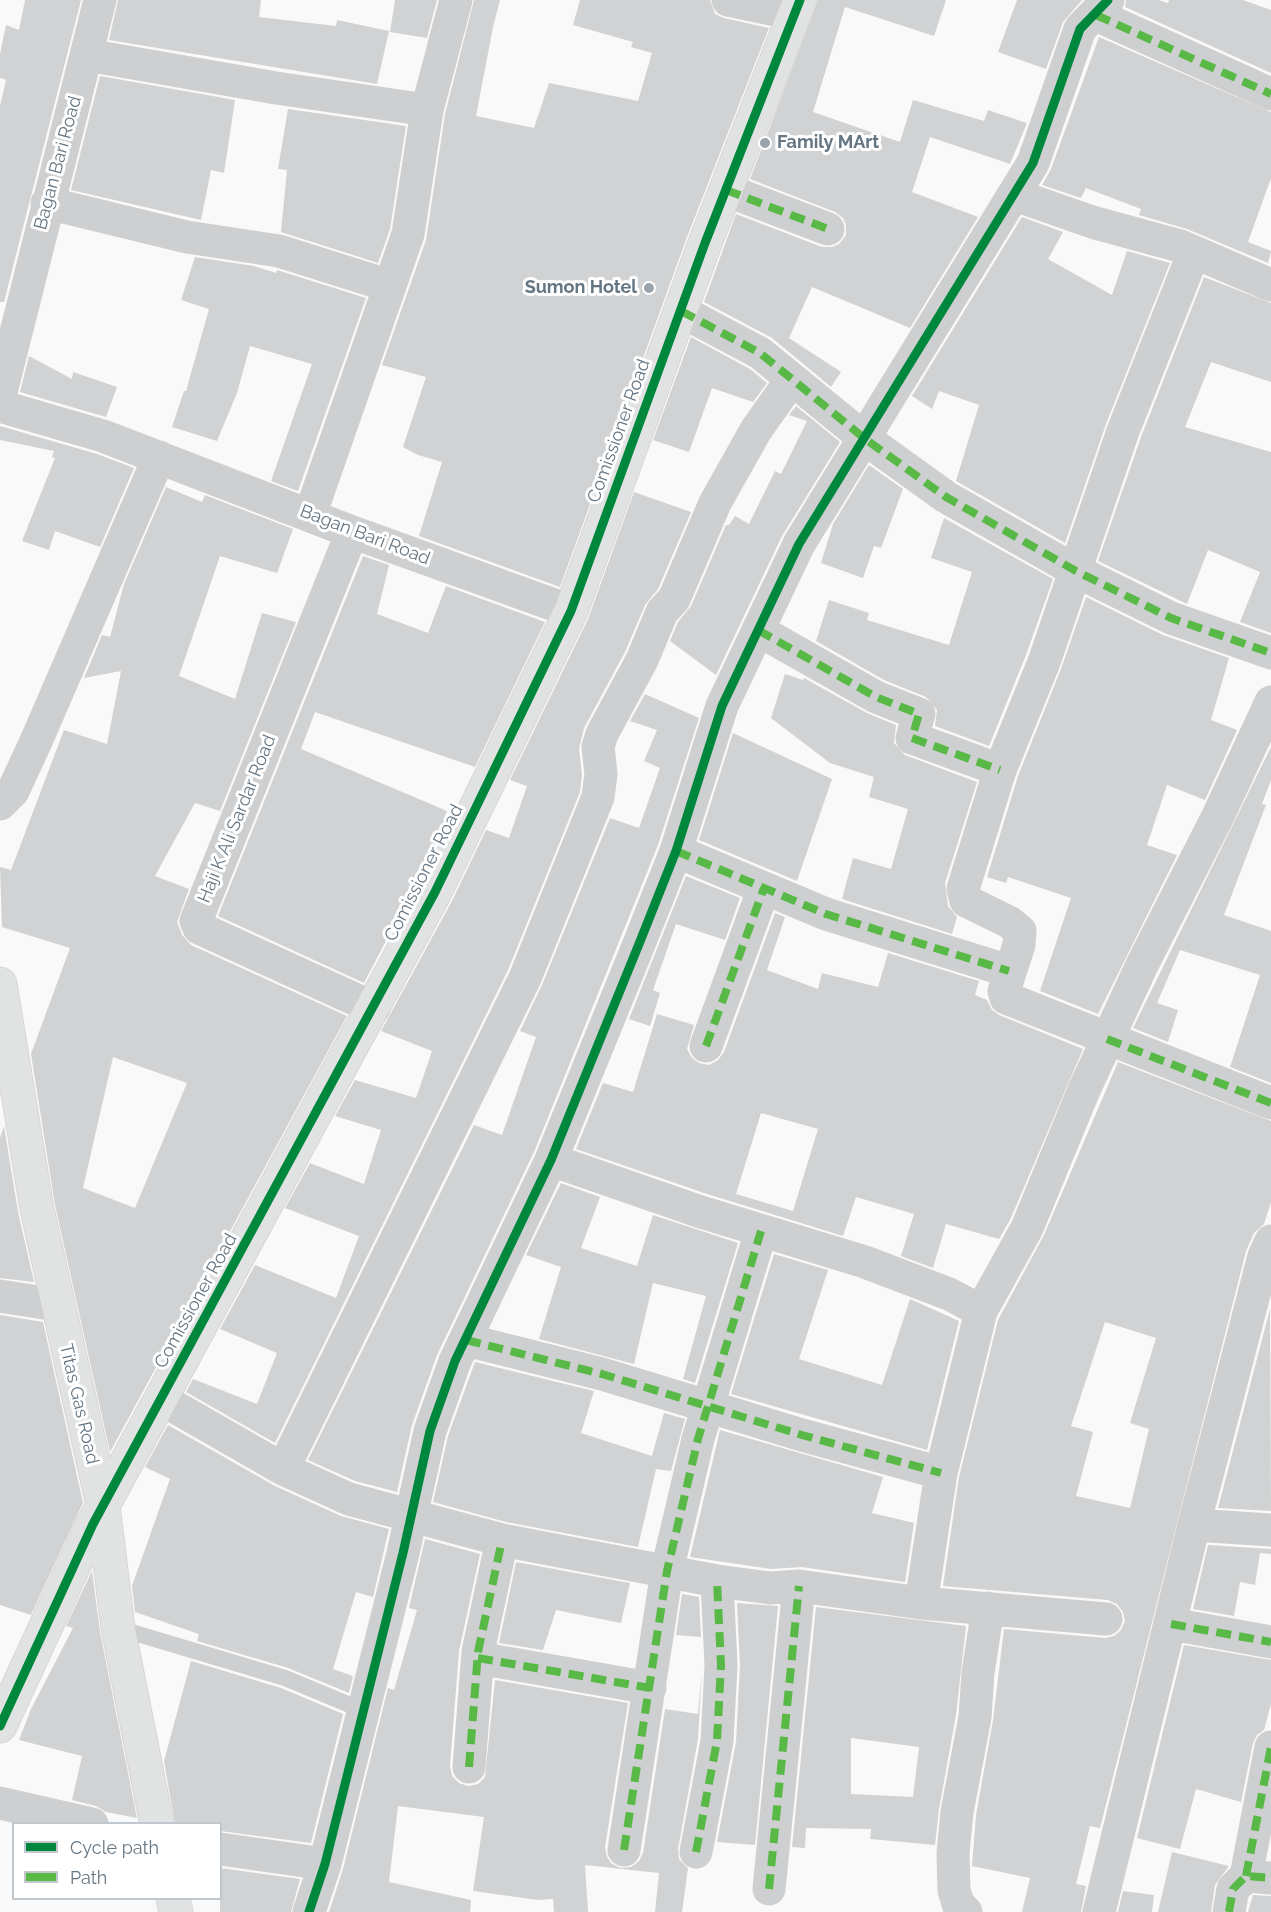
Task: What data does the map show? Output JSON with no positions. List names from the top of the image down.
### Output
{
  "streets": {
    "street": [
      "Bagan Bari Road",
      "Comissioner Road",
      "Haji K Ali Sardar Road",
      "Titas Gas Road"
    ]
  },
  "crossings": [
    ["Bagan Bari Road", "Comissioner Road"],
    ["Bagan Bari Road", "Haji K Ali Sardar Road"],
    ["Comissioner Road", "Haji K Ali Sardar Road"],
    ["Comissioner Road", "Titas Gas Road"]
  ],
  "places": ["Family MArt", "Sumon Hotel"],
  "legend": ["Cycle path", "Path"]
}
